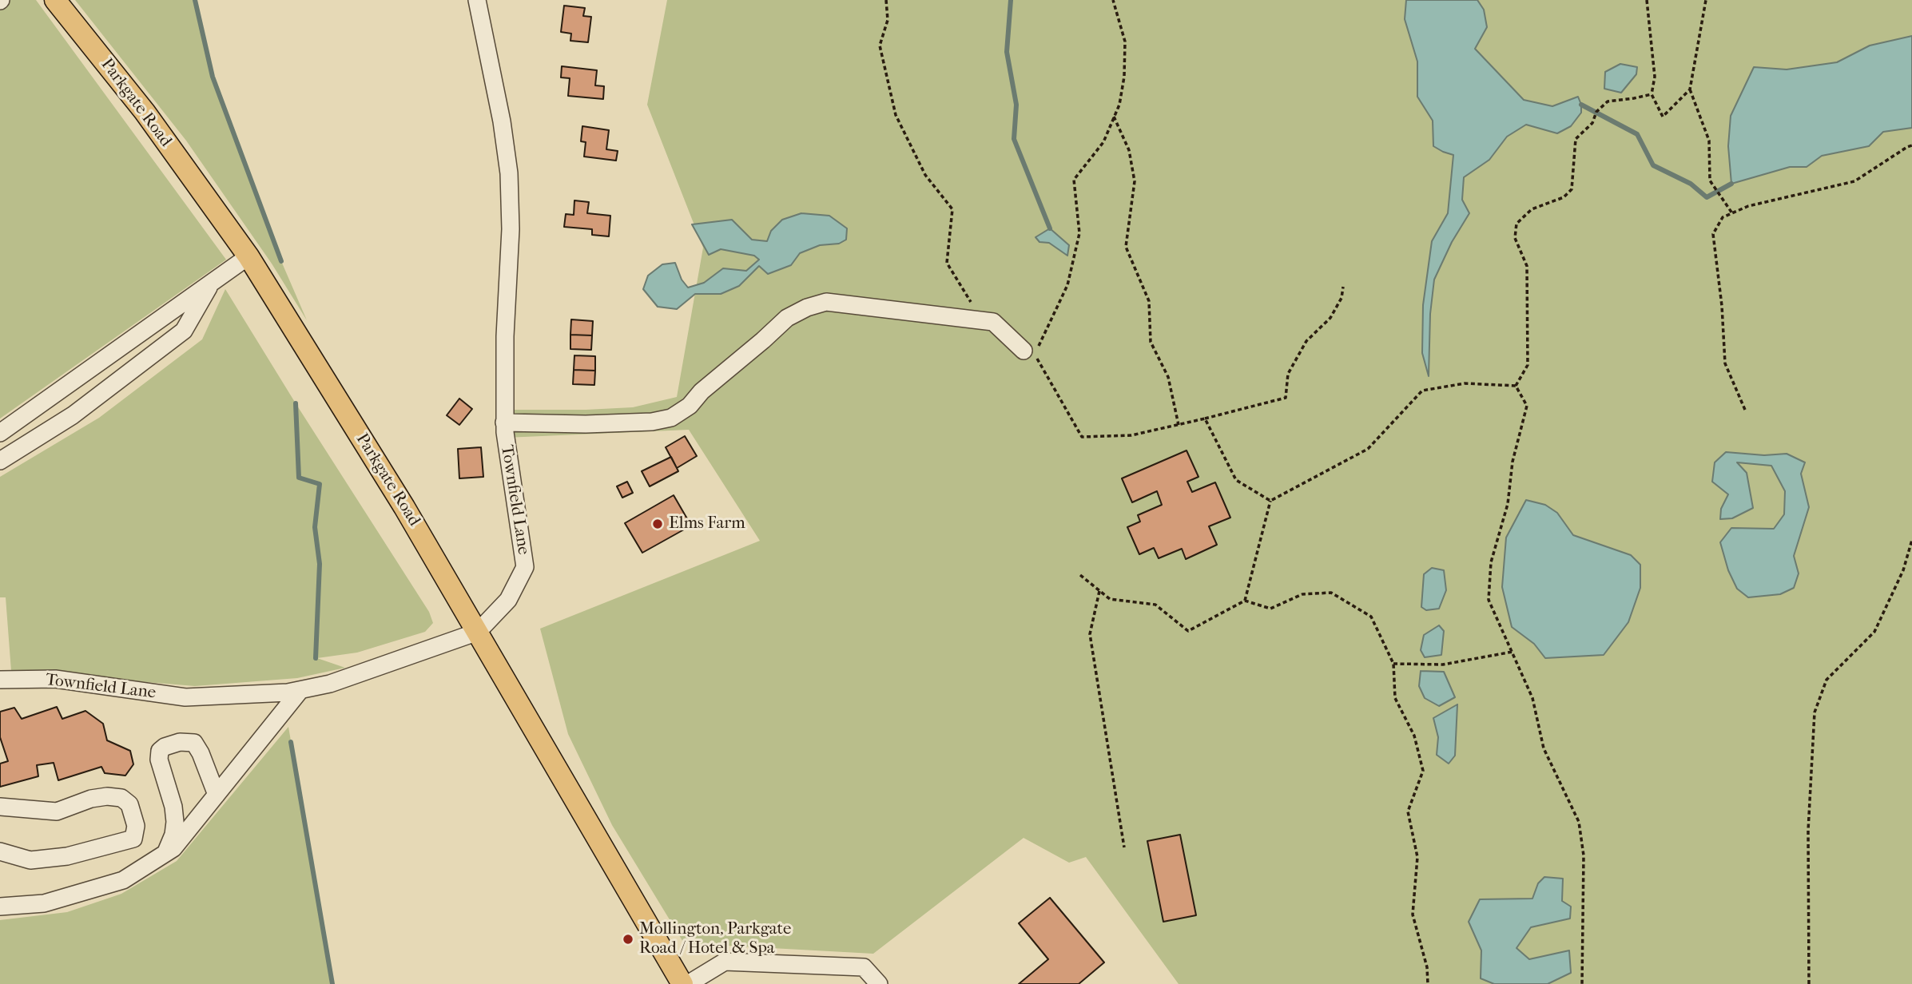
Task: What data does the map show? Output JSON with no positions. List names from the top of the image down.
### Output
{
  "streets": {
    "main road": ["Parkgate Road"],
    "street": ["Townfield Lane"]
  },
  "crossings": [
    ["Parkgate Road", "Townfield Lane"]
  ],
  "places": ["Elms Farm", "Mollington, Parkgate Road / Hotel & Spa"]
}
